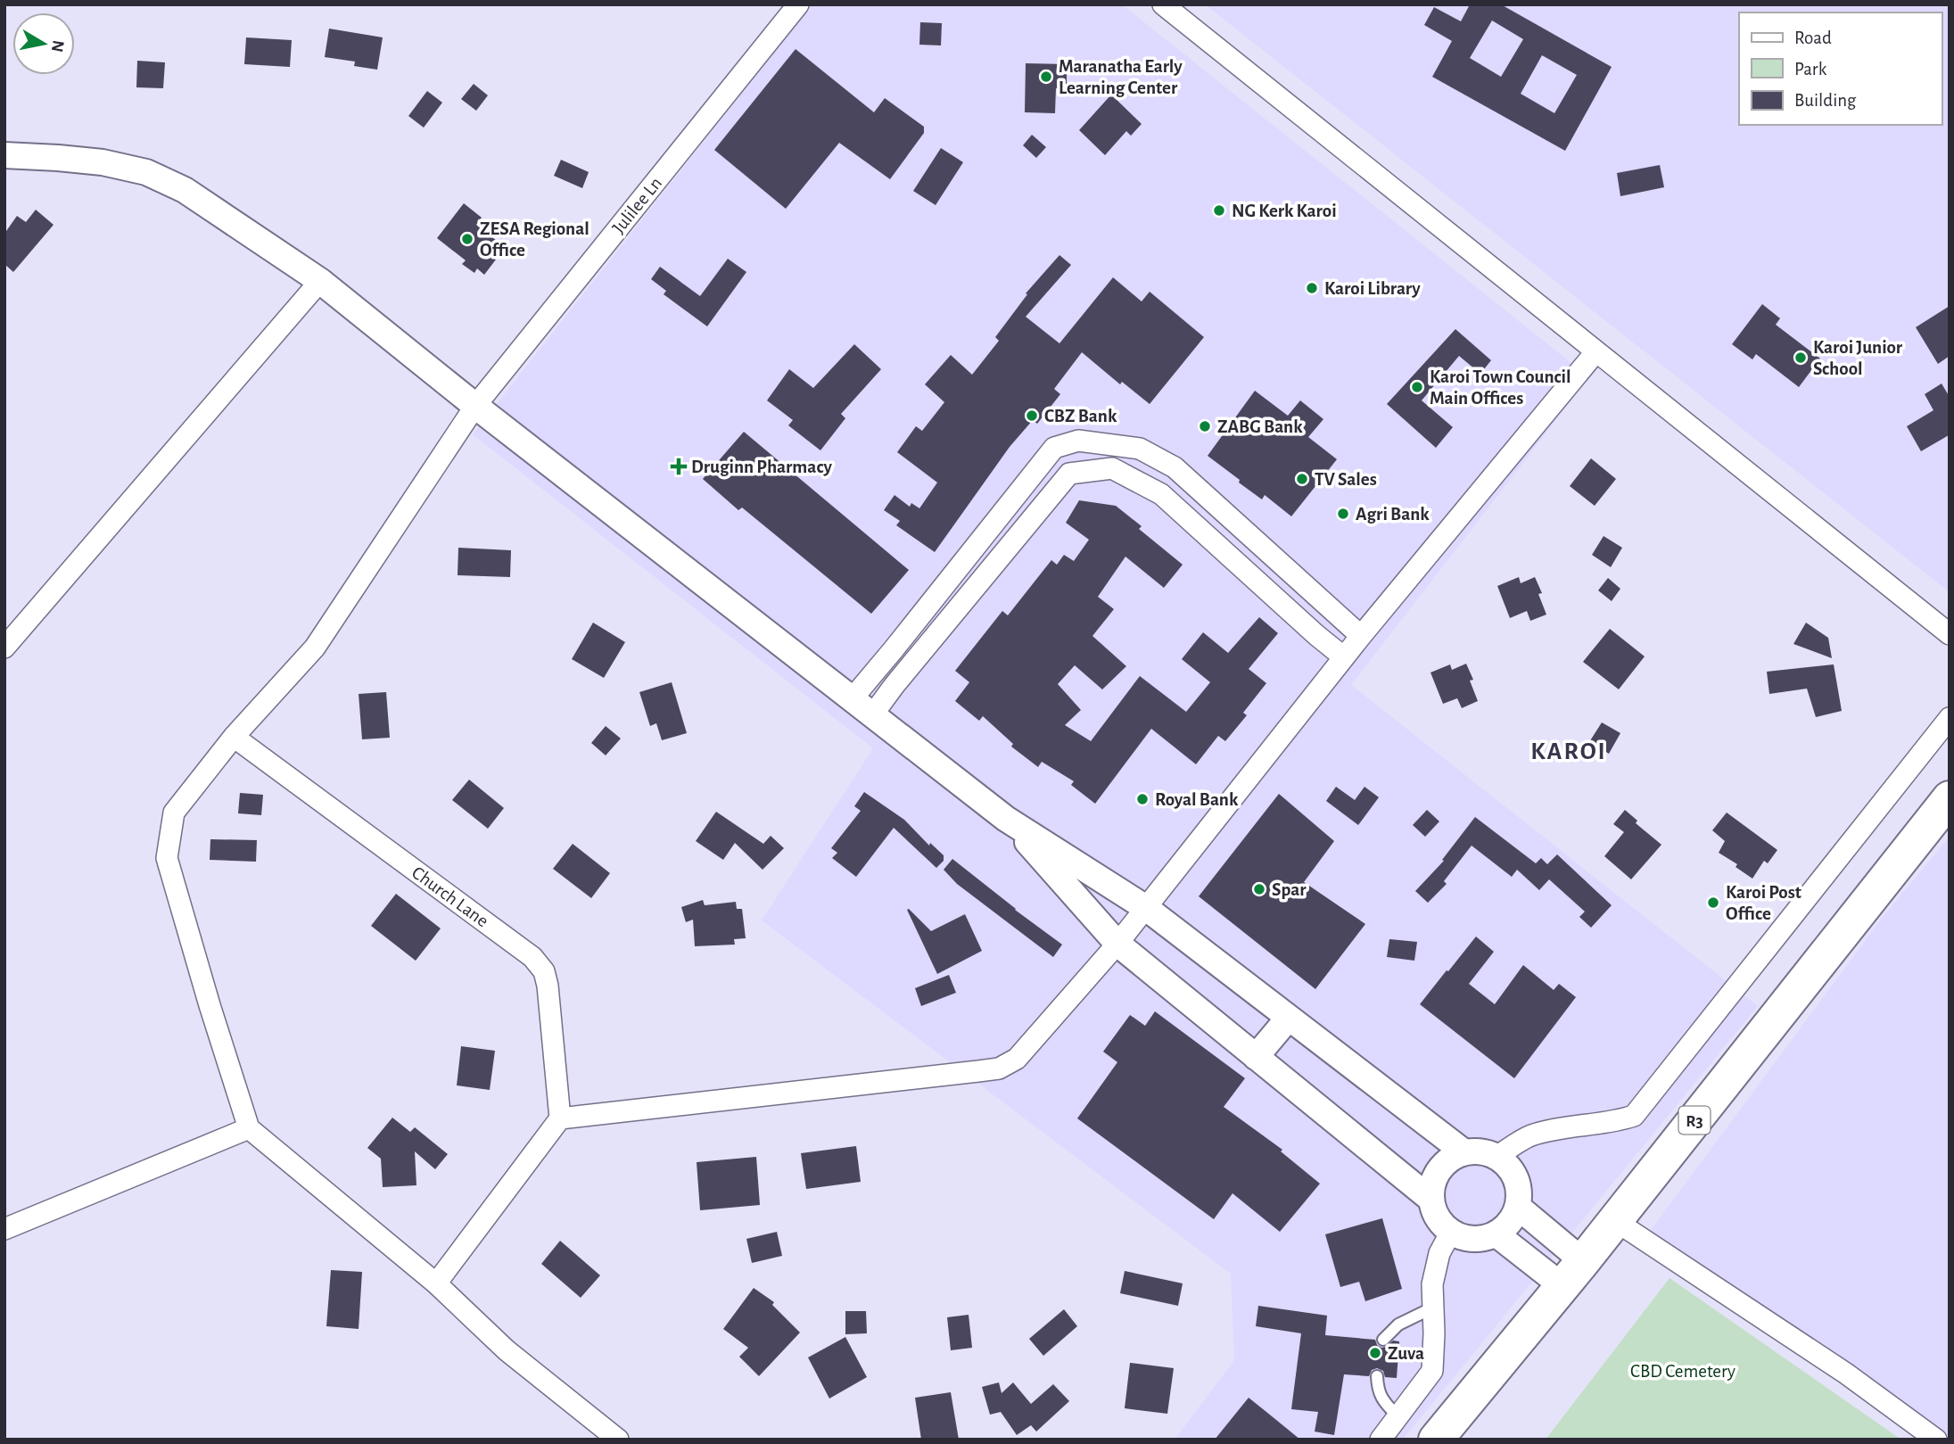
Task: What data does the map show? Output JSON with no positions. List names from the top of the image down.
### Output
{
  "streets": {
    "highway": ["R3"],
    "street": ["Julilee Ln", "Church Lane"]
  },
  "crossings": [
    ["Julilee Ln", "Church Lane"]
  ],
  "districts": ["KAROI"],
  "parks": ["CBD Cemetery"],
  "places": {
    "other": [
      "Maranatha Early Learning Center",
      "NG Kerk Karoi",
      "ZESA Regional Office",
      "Karoi Library",
      "Karoi Junior School",
      "Karoi Town Council Main Offices",
      "CBZ Bank",
      "ZABG Bank",
      "TV Sales",
      "Agri Bank",
      "Royal Bank",
      "Spar",
      "Karoi Post Office",
      "Zuva"
    ],
    "health": ["Druginn Pharmacy"]
  },
  "legend": ["Road", "Park", "Building"],
  "north": "right"
}
